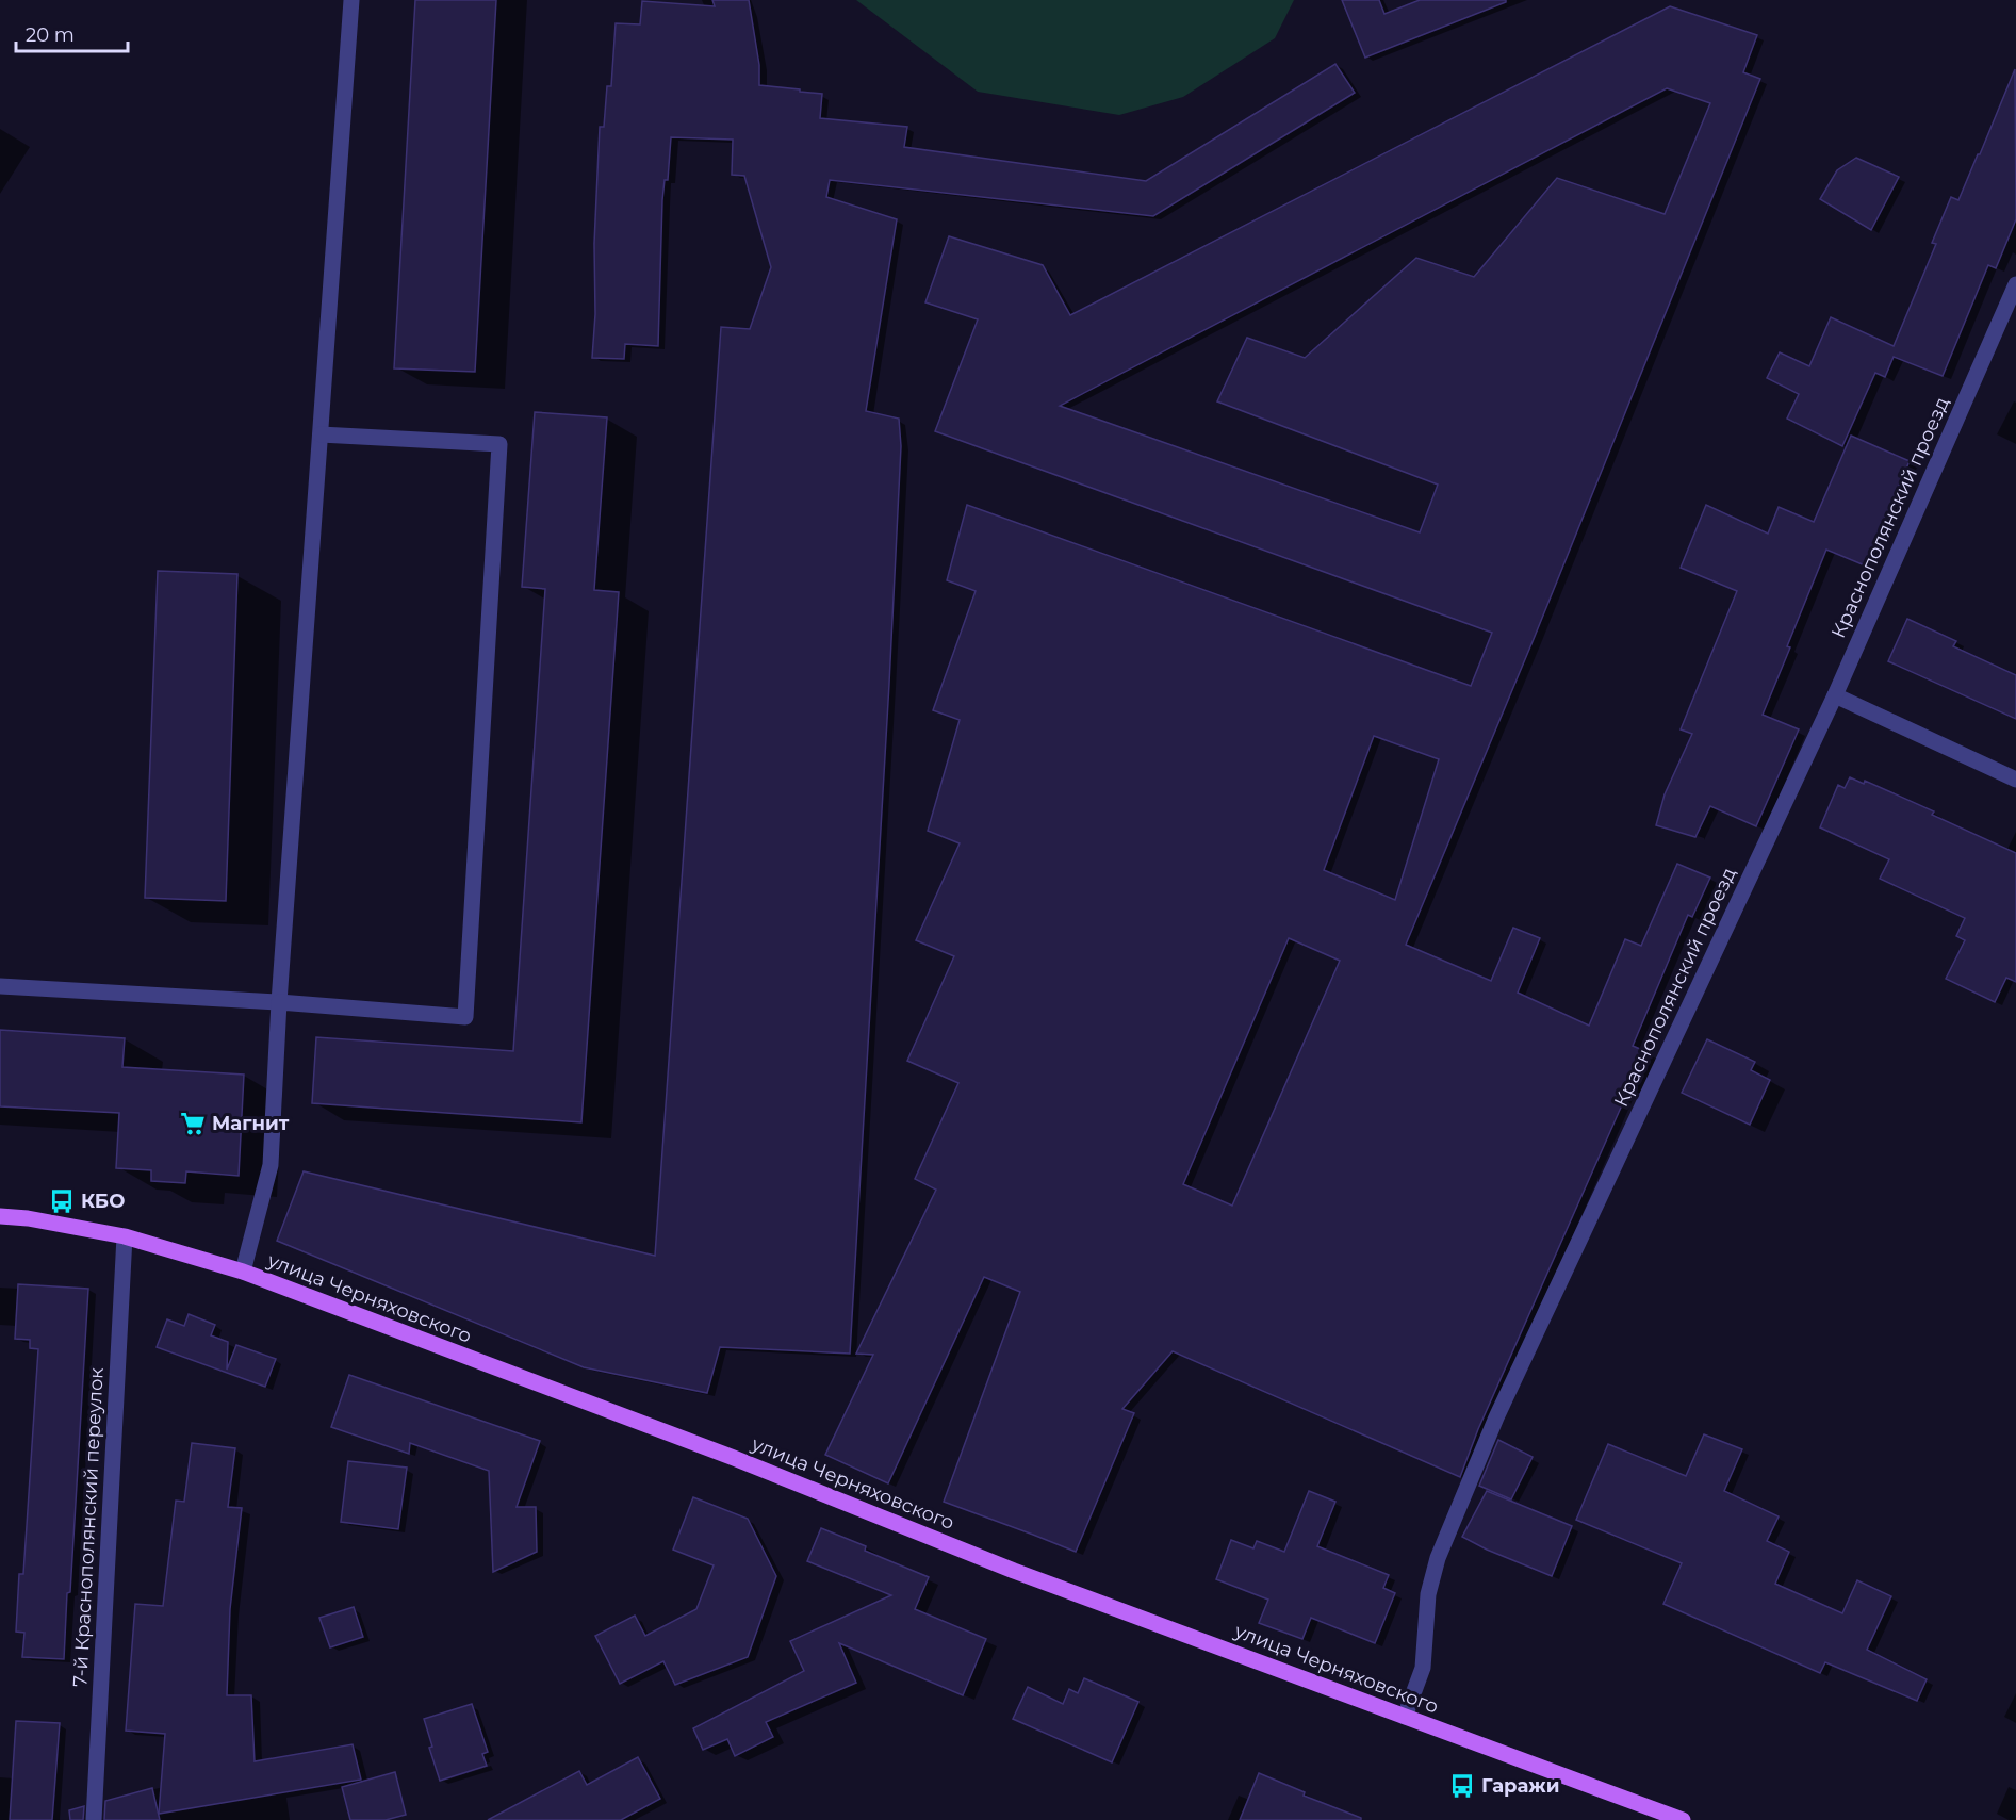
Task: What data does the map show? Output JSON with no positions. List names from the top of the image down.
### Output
{
  "streets": {
    "main road": ["улица Черняховского"],
    "street": ["Краснополянский проезд", "7-й Краснополянский переулок"]
  },
  "crossings": [
    ["Краснополянский проезд", "улица Черняховского"],
    ["улица Черняховского", "7-й Краснополянский переулок"]
  ],
  "places": {
    "supermarket": ["Магнит"],
    "bus stop": ["КБО", "Гаражи"]
  },
  "scale_bar": "20 m"
}
